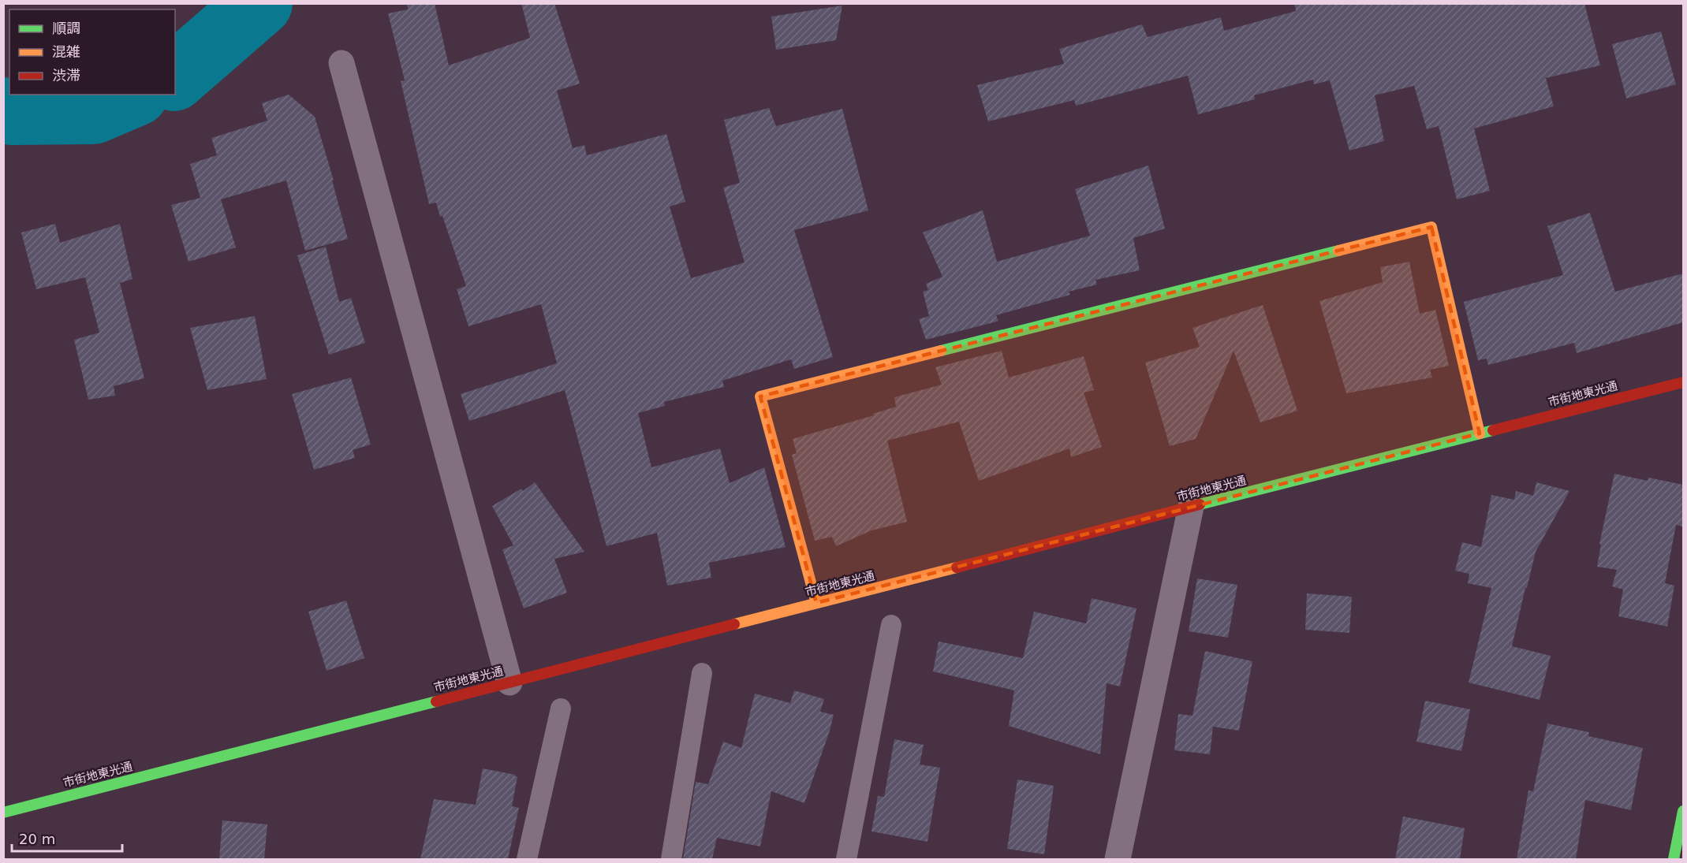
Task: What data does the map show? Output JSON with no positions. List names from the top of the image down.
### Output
{
  "streets": {
    "street": ["市街地東光通"]
  },
  "legend": ["順調", "混雑", "渋滞"],
  "scale_bar": "20 m"
}
